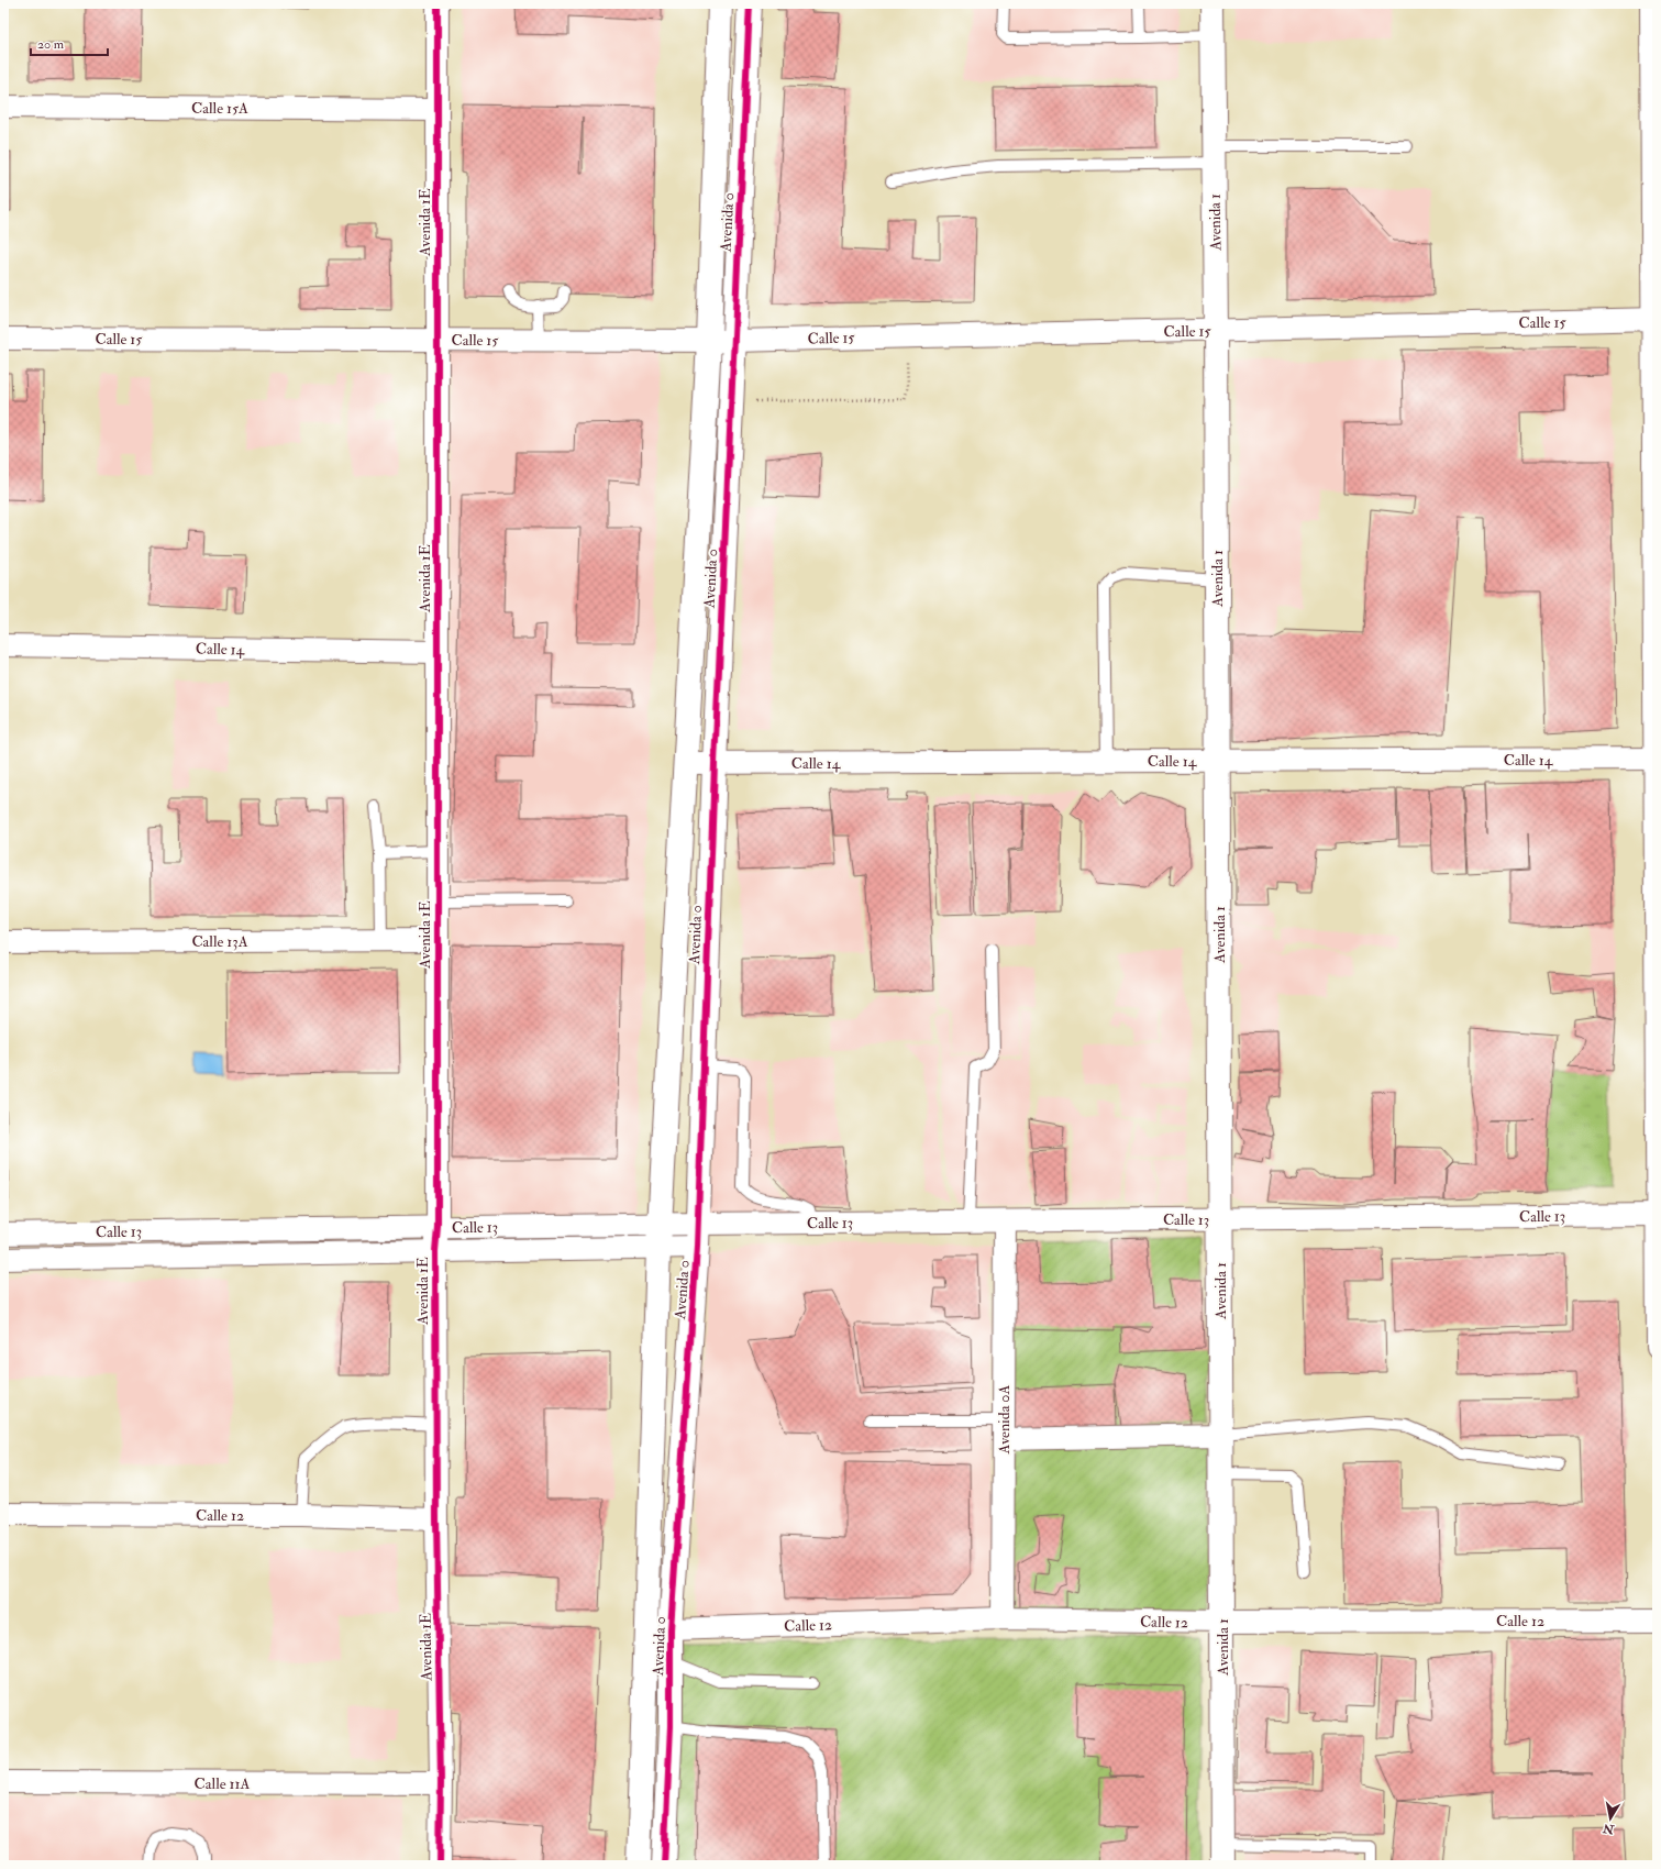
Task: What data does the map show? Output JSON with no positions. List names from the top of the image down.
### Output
{
  "streets": {
    "street": [
      "Calle 15A",
      "Avenida 1E",
      "Avenida 0",
      "Avenida 1",
      "Calle 15",
      "Calle 14",
      "Calle 13A",
      "Calle 13",
      "Avenida 0A",
      "Calle 12",
      "Calle 11A"
    ]
  },
  "crossings": [
    ["Calle 15A", "Avenida 1E"],
    ["Avenida 1E", "Calle 15"],
    ["Avenida 1E", "Calle 14"],
    ["Avenida 1E", "Calle 13A"],
    ["Avenida 1E", "Calle 13"],
    ["Avenida 1E", "Calle 12"],
    ["Avenida 1E", "Calle 11A"],
    ["Avenida 0", "Calle 15"],
    ["Avenida 0", "Calle 14"],
    ["Avenida 0", "Calle 13"],
    ["Avenida 0", "Calle 12"],
    ["Avenida 1", "Calle 15"],
    ["Avenida 1", "Calle 14"],
    ["Avenida 1", "Calle 13"],
    ["Avenida 1", "Calle 12"],
    ["Calle 13", "Avenida 0A"],
    ["Avenida 0A", "Calle 12"]
  ],
  "scale_bar": "20 m",
  "north": "bottom"
}
